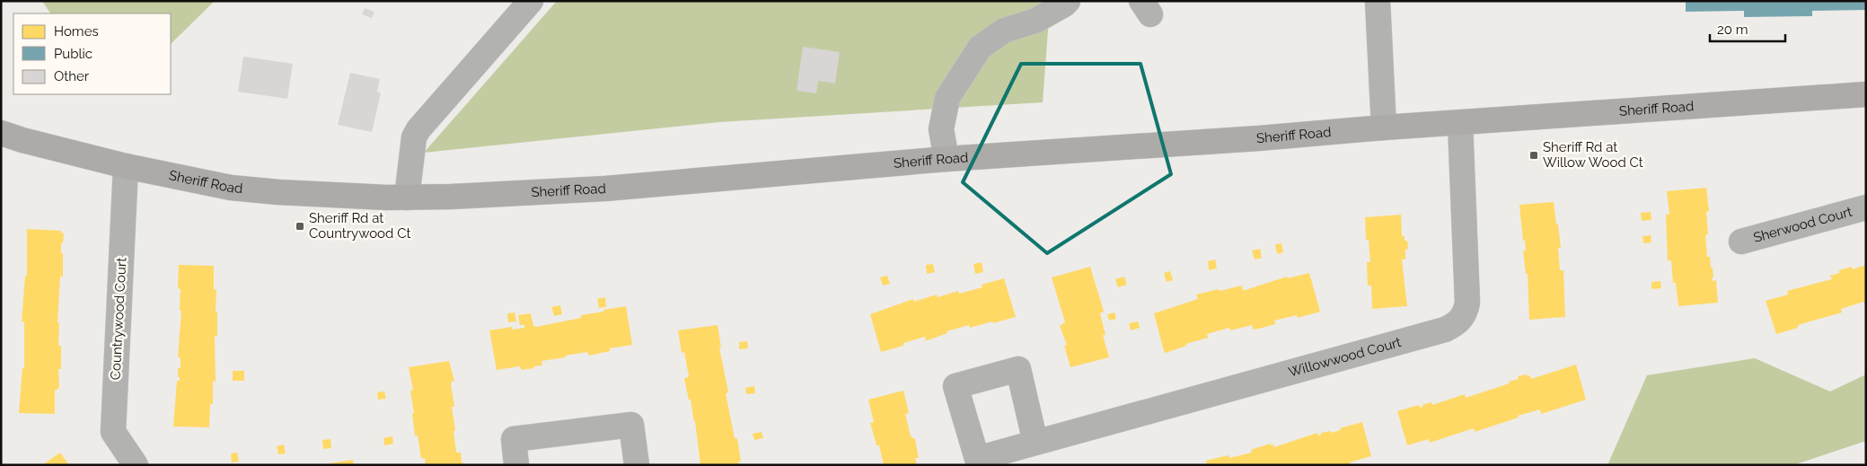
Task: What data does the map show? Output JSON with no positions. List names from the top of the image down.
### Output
{
  "streets": {
    "main road": ["Sheriff Road"],
    "street": ["Sherwood Court", "Countrywood Court", "Willowwood Court"]
  },
  "crossings": [
    ["Sheriff Road", "Countrywood Court"],
    ["Sheriff Road", "Willowwood Court"]
  ],
  "places": {
    "transit": ["Sheriff Rd at Willow Wood Ct", "Sheriff Rd at Countrywood Ct"]
  },
  "legend": ["Homes", "Public", "Other"],
  "scale_bar": "20 m"
}
